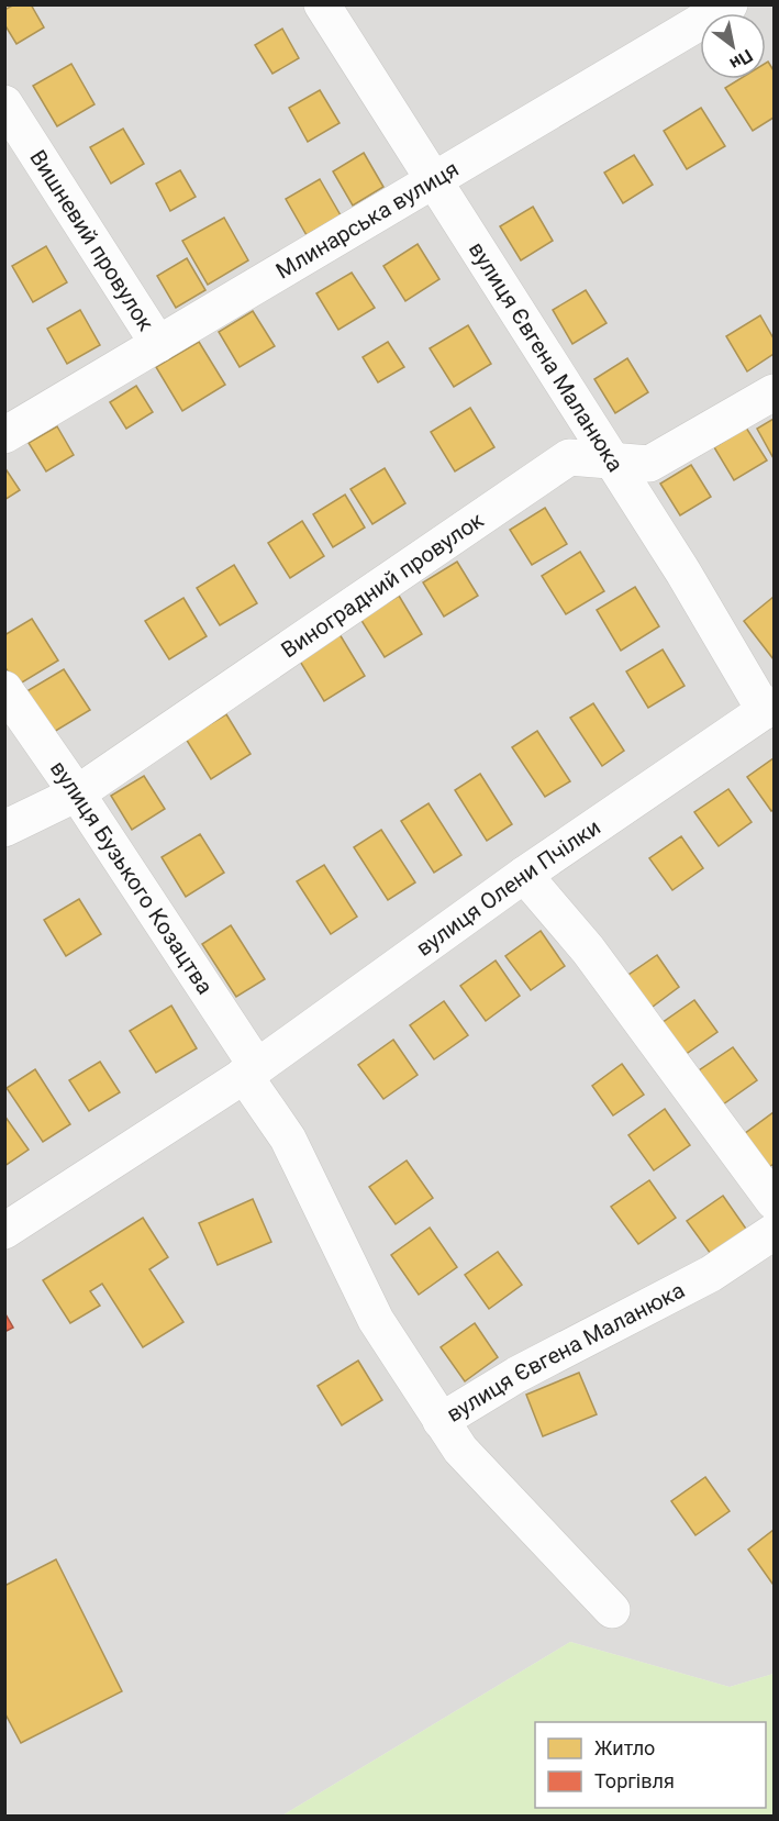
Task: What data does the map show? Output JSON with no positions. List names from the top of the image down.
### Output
{
  "streets": {
    "street": [
      "Млинарська вулиця",
      "Вишневий провулок",
      "вулиця Євгена Маланюка",
      "Виноградний провулок",
      "вулиця Бузького Козацтва",
      "вулиця Олени Пчілки"
    ]
  },
  "crossings": [
    ["Млинарська вулиця", "Вишневий провулок"],
    ["Млинарська вулиця", "вулиця Євгена Маланюка"],
    ["вулиця Євгена Маланюка", "Виноградний провулок"],
    ["вулиця Євгена Маланюка", "вулиця Олени Пчілки"],
    ["Виноградний провулок", "вулиця Бузького Козацтва"],
    ["вулиця Бузького Козацтва", "вулиця Олени Пчілки"]
  ],
  "legend": ["Житло", "Торгівля"],
  "north": "bottom right"
}
